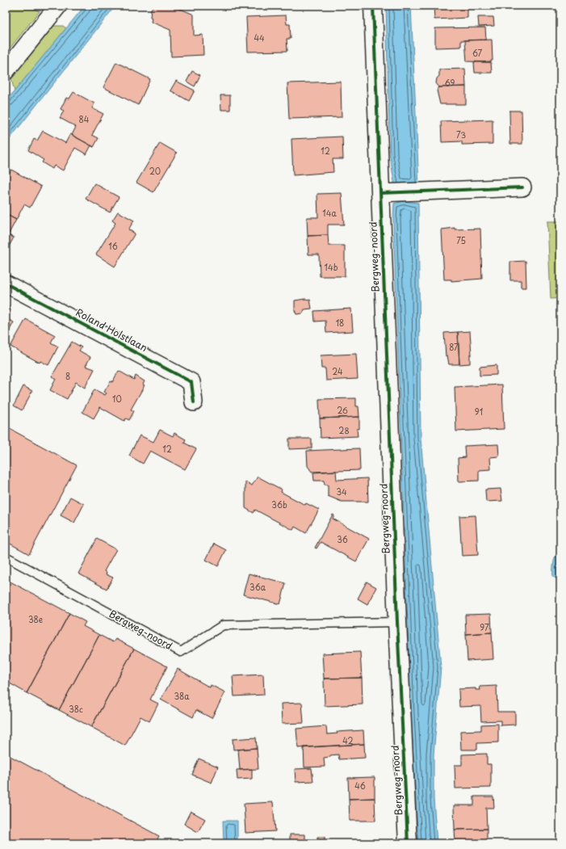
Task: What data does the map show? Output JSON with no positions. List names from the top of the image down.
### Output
{
  "streets": {
    "street": ["Bergweg-noord", "Roland Holstlaan"]
  },
  "house_numbers": [
    "44",
    "67",
    "69",
    "84",
    "73",
    "12",
    "20",
    "14a",
    "75",
    "16",
    "14b",
    "18",
    "87",
    "24",
    "8",
    "10",
    "26",
    "91",
    "28",
    "12",
    "34",
    "36b",
    "36",
    "36a",
    "38e",
    "97",
    "38a",
    "38c",
    "42",
    "46"
  ]
}
